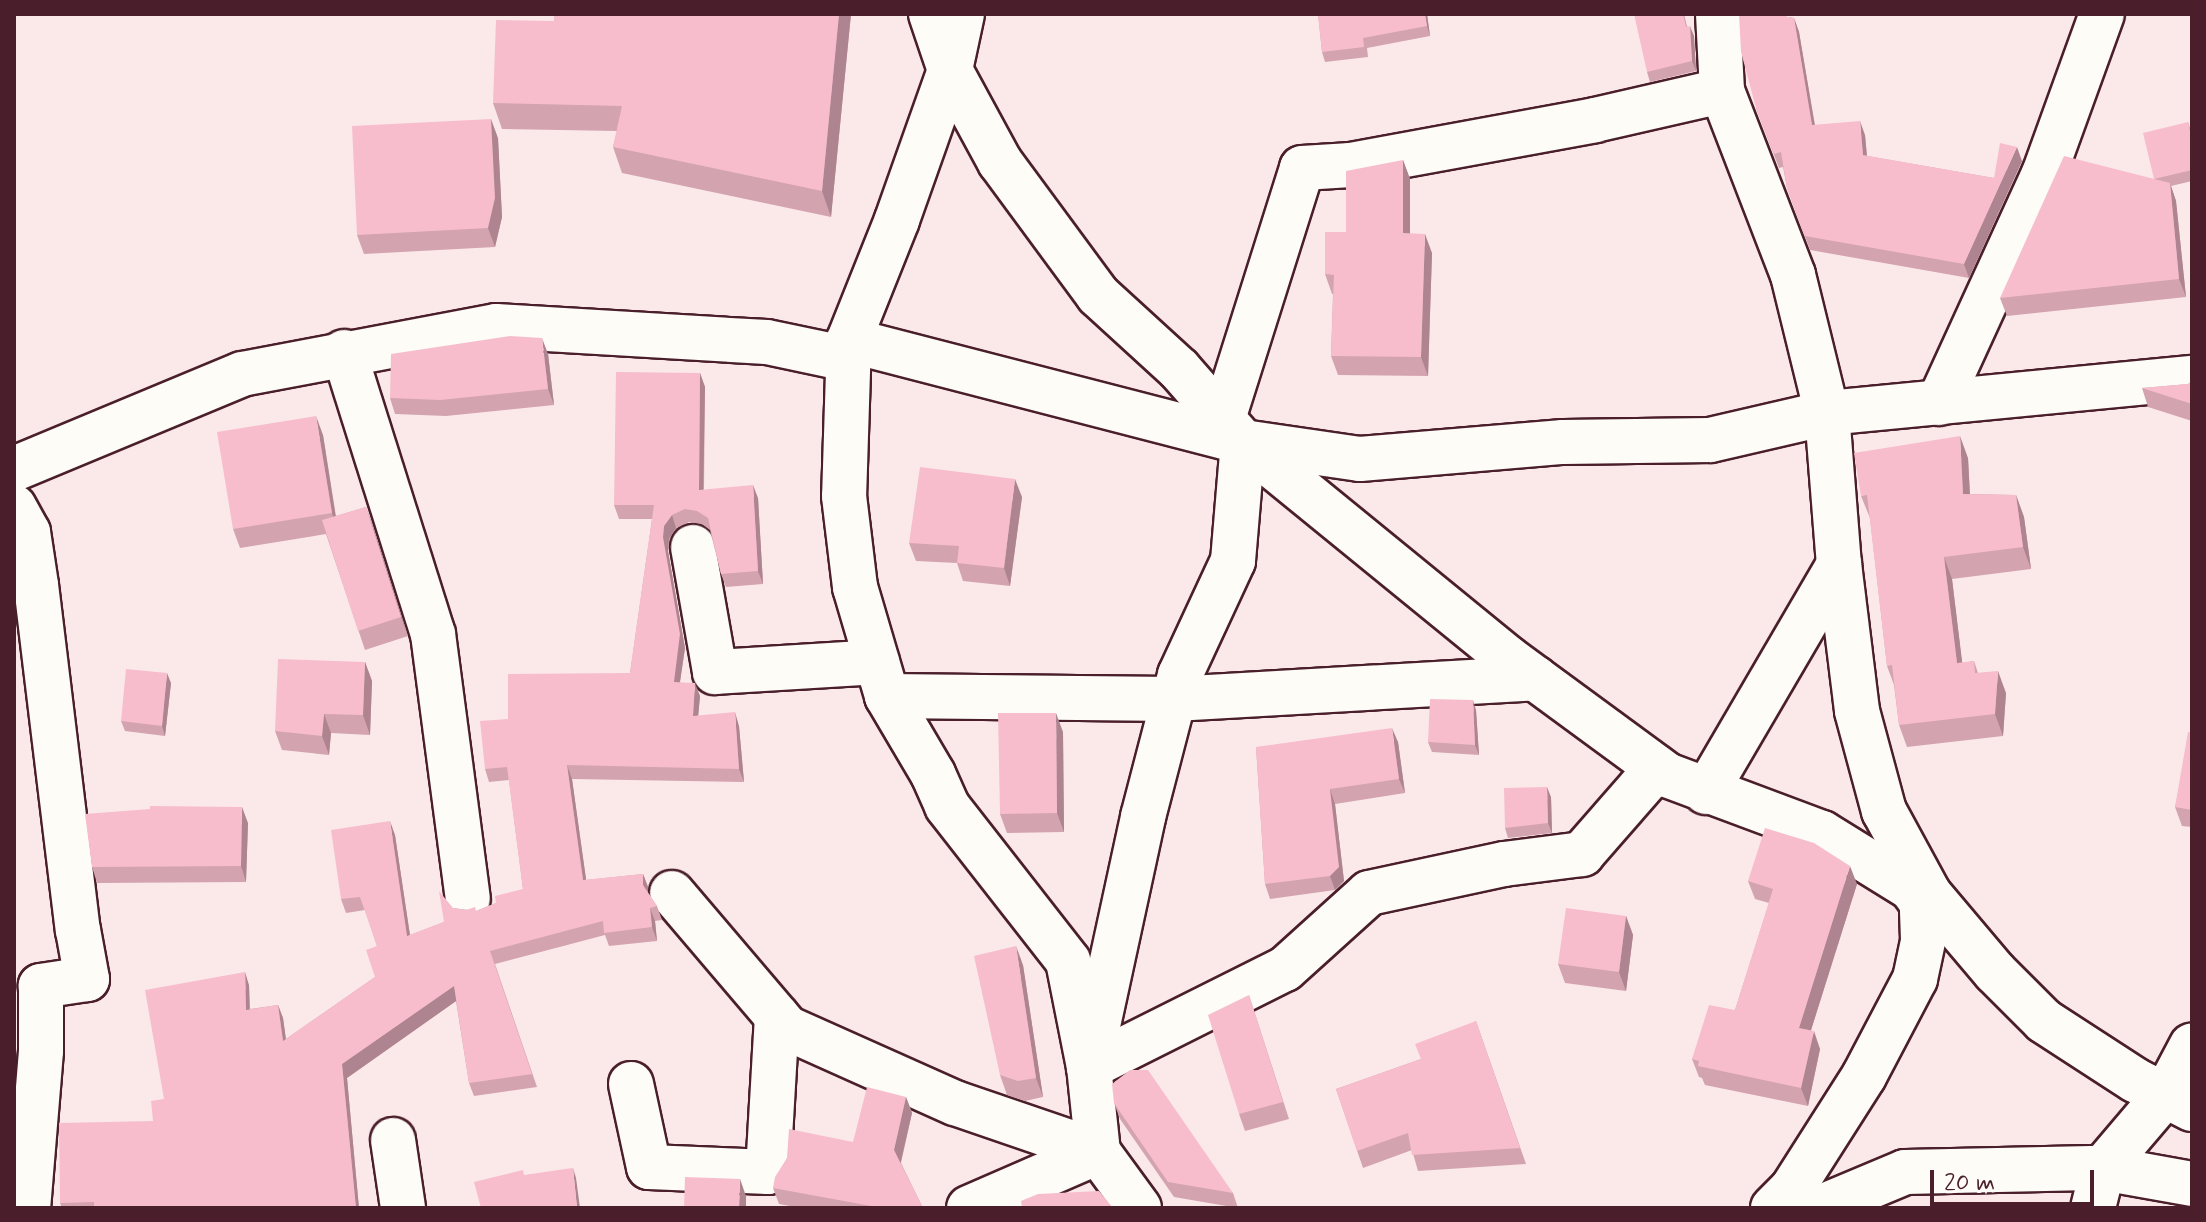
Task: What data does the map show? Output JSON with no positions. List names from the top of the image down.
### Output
{
  "scale_bar": "20 m"
}
